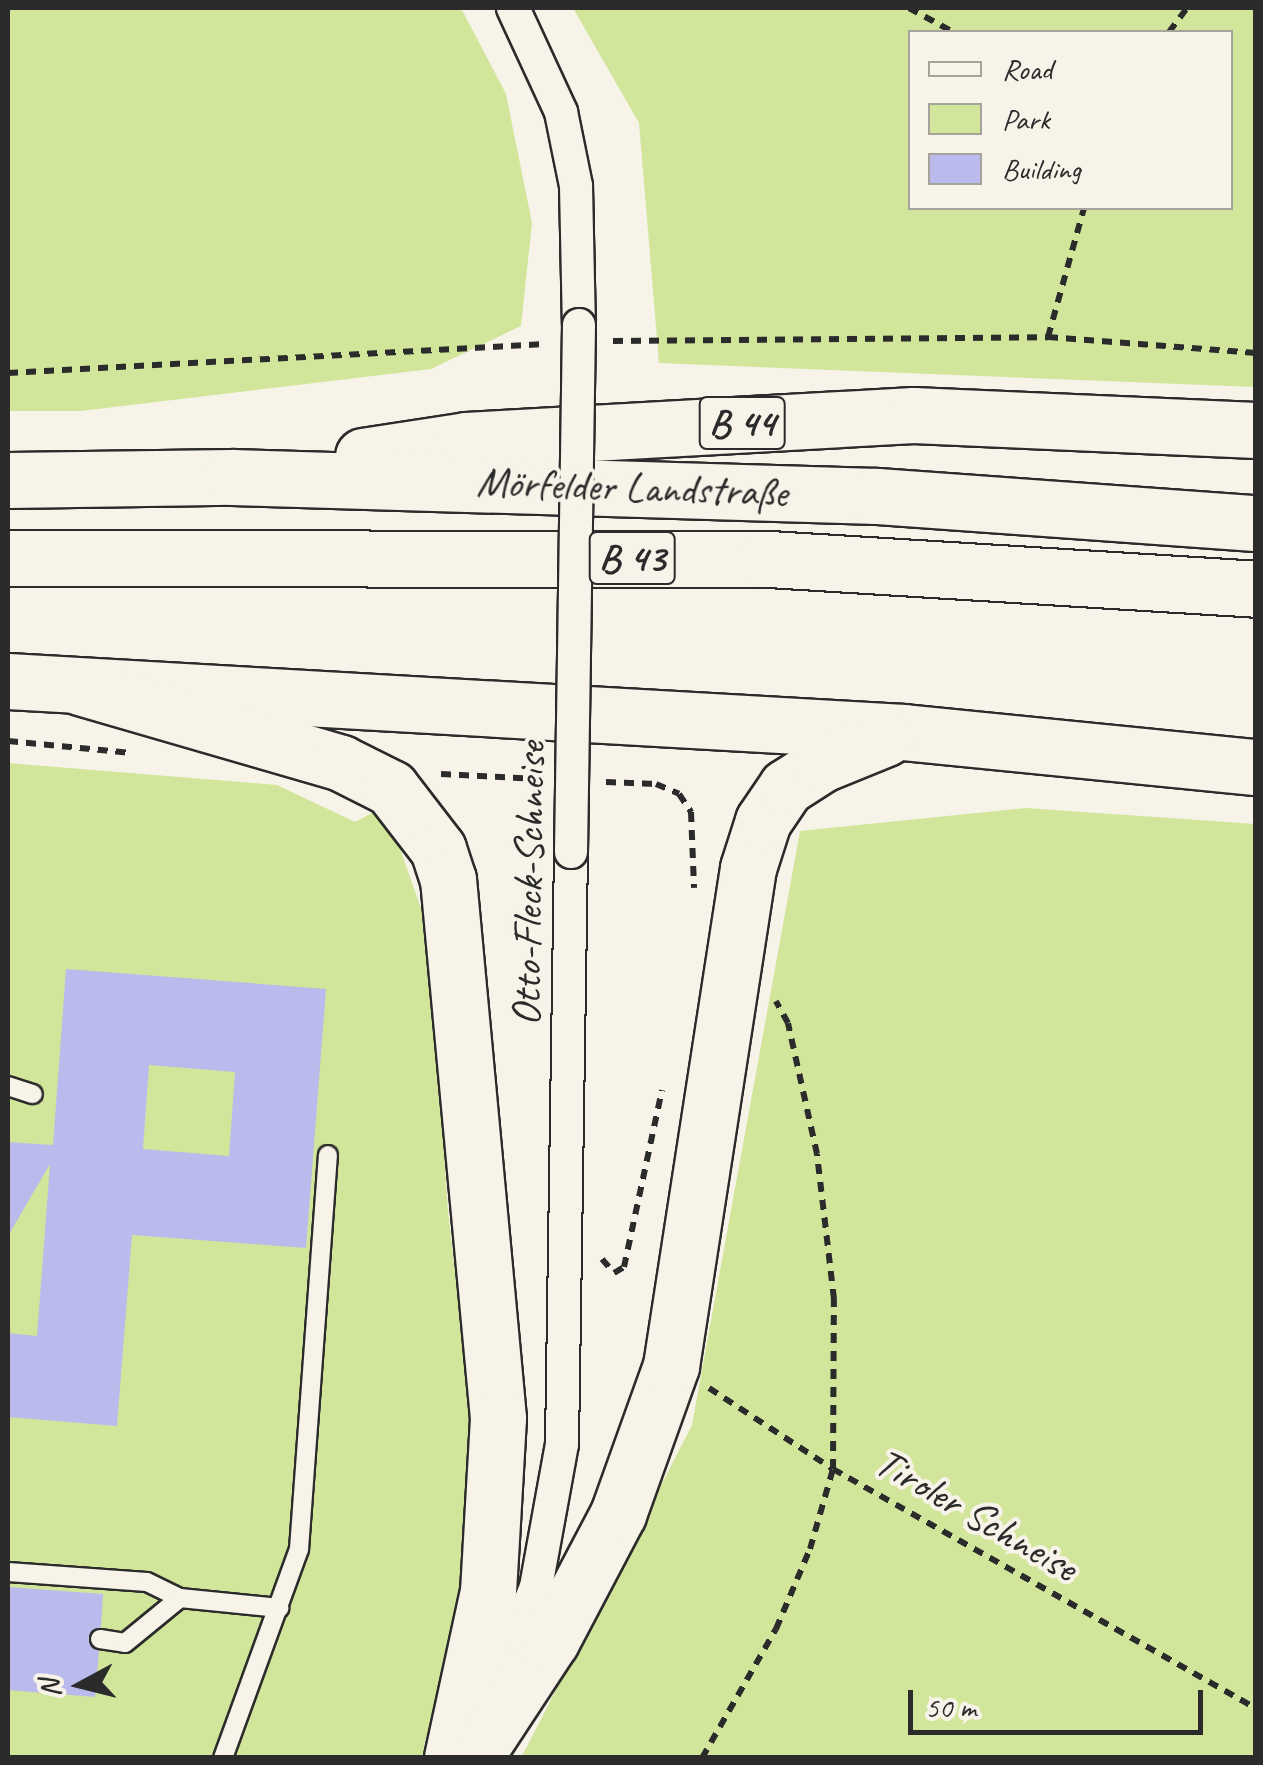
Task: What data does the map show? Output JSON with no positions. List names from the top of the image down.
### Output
{
  "streets": {
    "highway": ["B 44", "Mörfelder Landstraße", "B 43"],
    "street": ["Otto-Fleck-Schneise"],
    "path": ["Tiroler Schneise"]
  },
  "crossings": [
    ["B 44", "Mörfelder Landstraße"]
  ],
  "legend": ["Road", "Park", "Building"],
  "scale_bar": "50 m",
  "north": "left"
}
